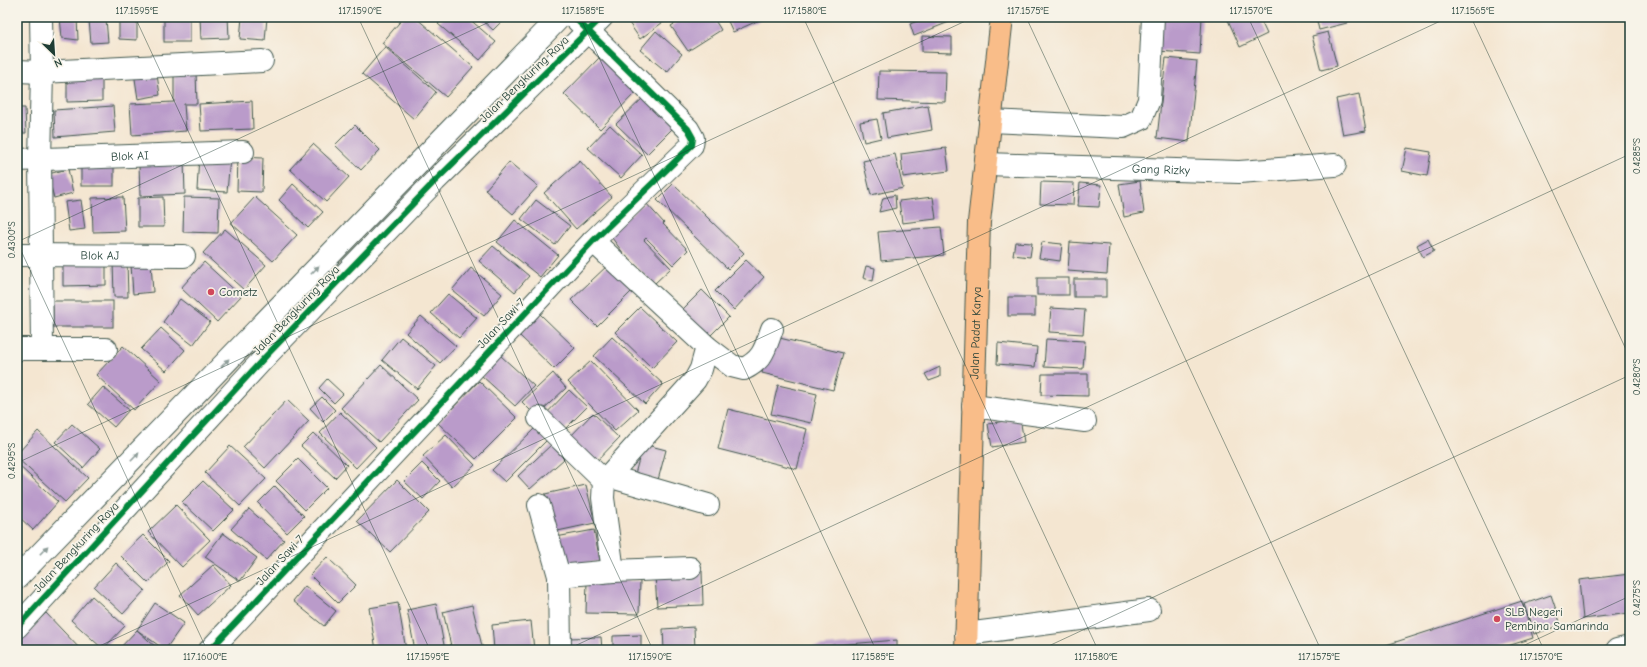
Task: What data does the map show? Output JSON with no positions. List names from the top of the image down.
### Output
{
  "streets": {
    "main road": ["Jalan Padat Karya"],
    "street": [
      "Jalan Bengkuring Raya",
      "Blok AI",
      "Gang Rizky",
      "Blok AJ",
      "Jalan Sawi 7"
    ]
  },
  "crossings": [
    ["Jalan Bengkuring Raya", "Jalan Sawi 7"],
    ["Gang Rizky", "Jalan Padat Karya"]
  ],
  "places": ["Cometz", "SLB Negeri Pembina Samarinda"],
  "north": "bottom right",
  "coordinates": [
    "117.1595°E",
    "117.1590°E",
    "117.1585°E",
    "117.1580°E",
    "117.1575°E",
    "117.1570°E",
    "117.1565°E",
    "0.4285°S",
    "0.4300°S",
    "0.4280°S",
    "0.4295°S",
    "0.4275°S",
    "117.1600°E"
  ]
}
